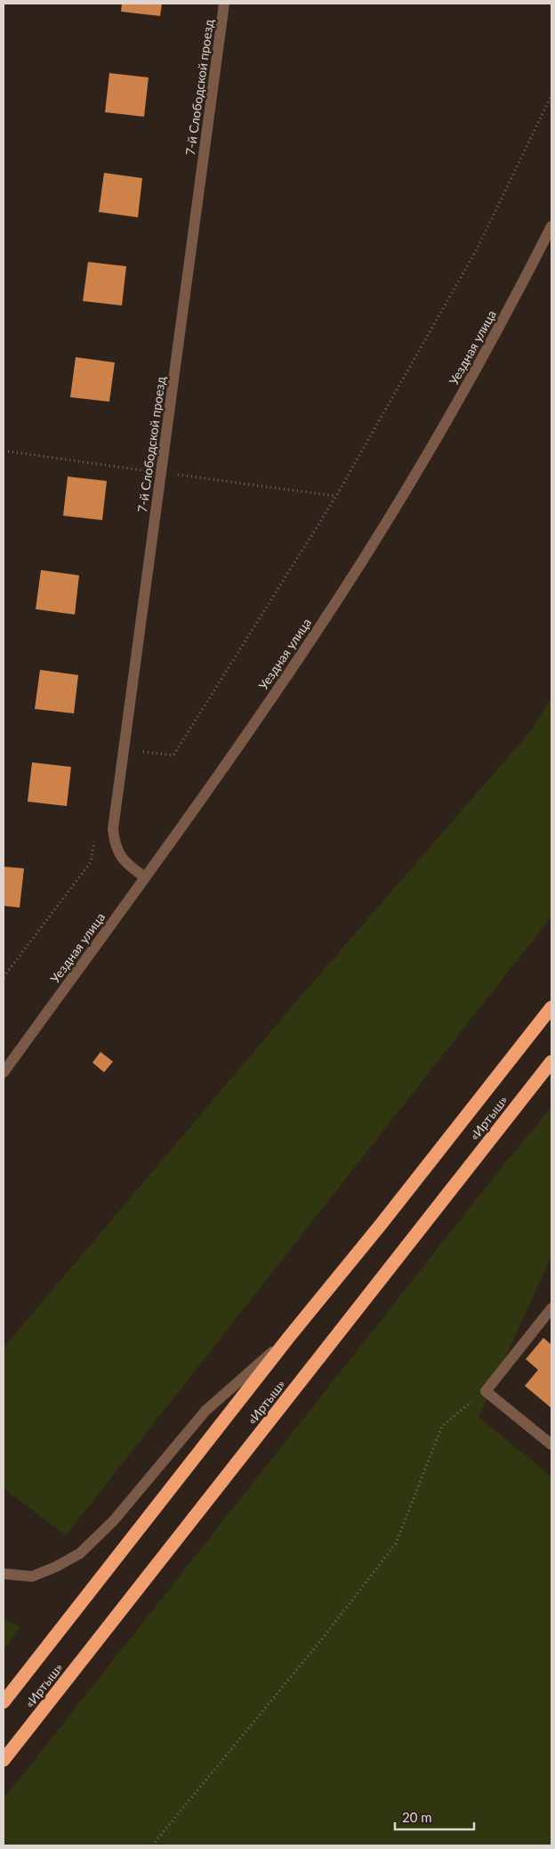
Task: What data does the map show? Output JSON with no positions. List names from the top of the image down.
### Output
{
  "streets": {
    "highway": ["«Иртыш»"],
    "street": ["7-й Слободской проезд", "Уездная улица"]
  },
  "crossings": [
    ["7-й Слободской проезд", "Уездная улица"]
  ],
  "scale_bar": "20 m"
}
